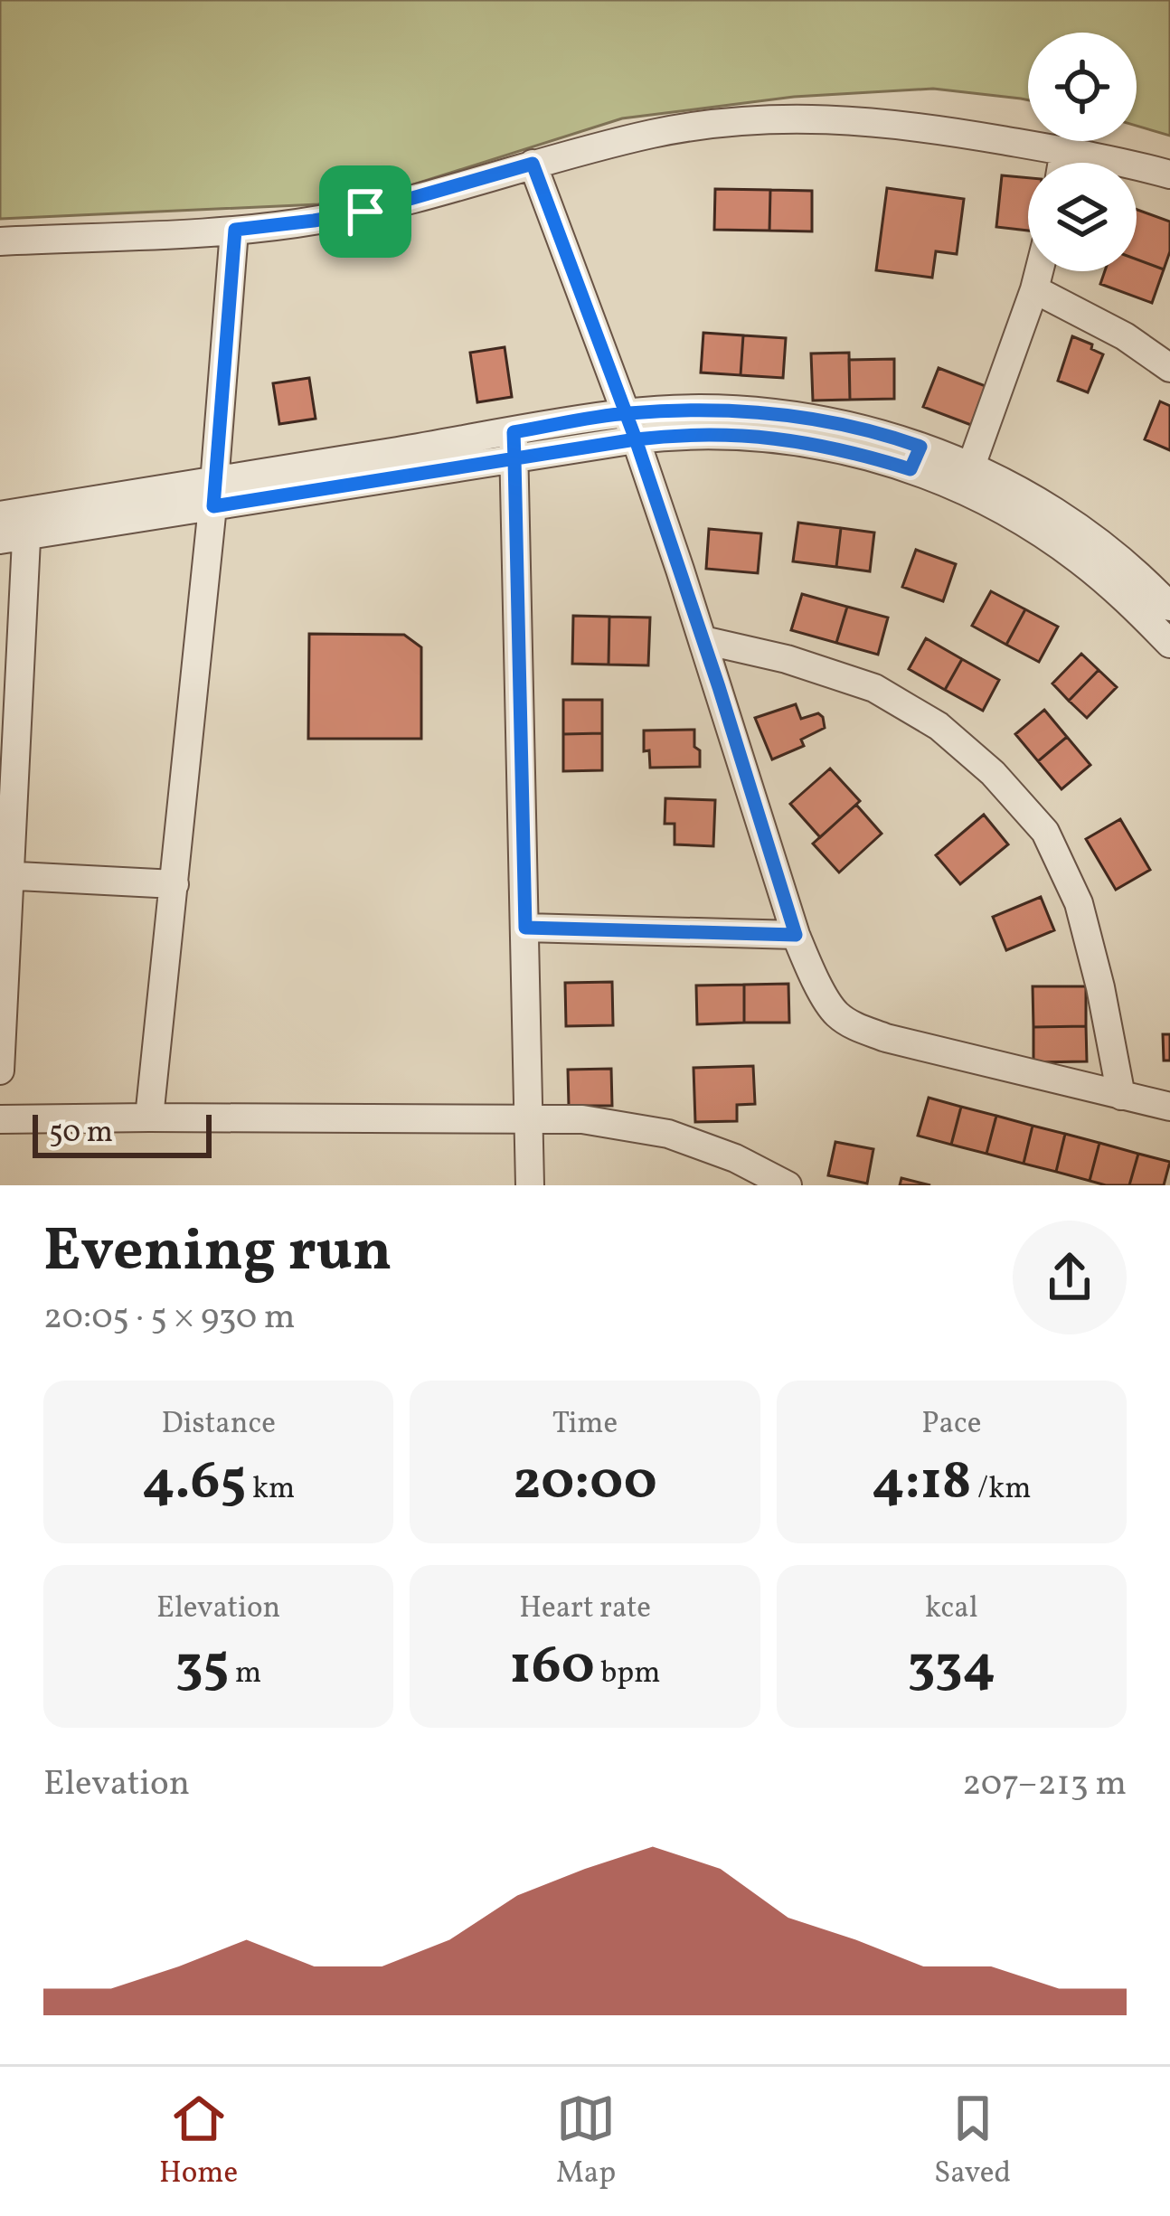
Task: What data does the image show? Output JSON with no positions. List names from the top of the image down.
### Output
{
  "scale_bar": "50 m",
  "page": {
    "scale": "50 m",
    "heading": ["Evening run", "20:05 · 5 × 930 m"],
    "stats": [
      ["Distance", "4.65 km"],
      ["Time", "20:00"],
      ["Pace", "4:18 /km"],
      ["Elevation", "35 m"],
      ["Heart rate", "160 bpm"],
      ["kcal", "334"]
    ],
    "chart": ["Elevation", "207–213 m"],
    "tabs": ["Home", "Map", "Saved"]
  }
}
